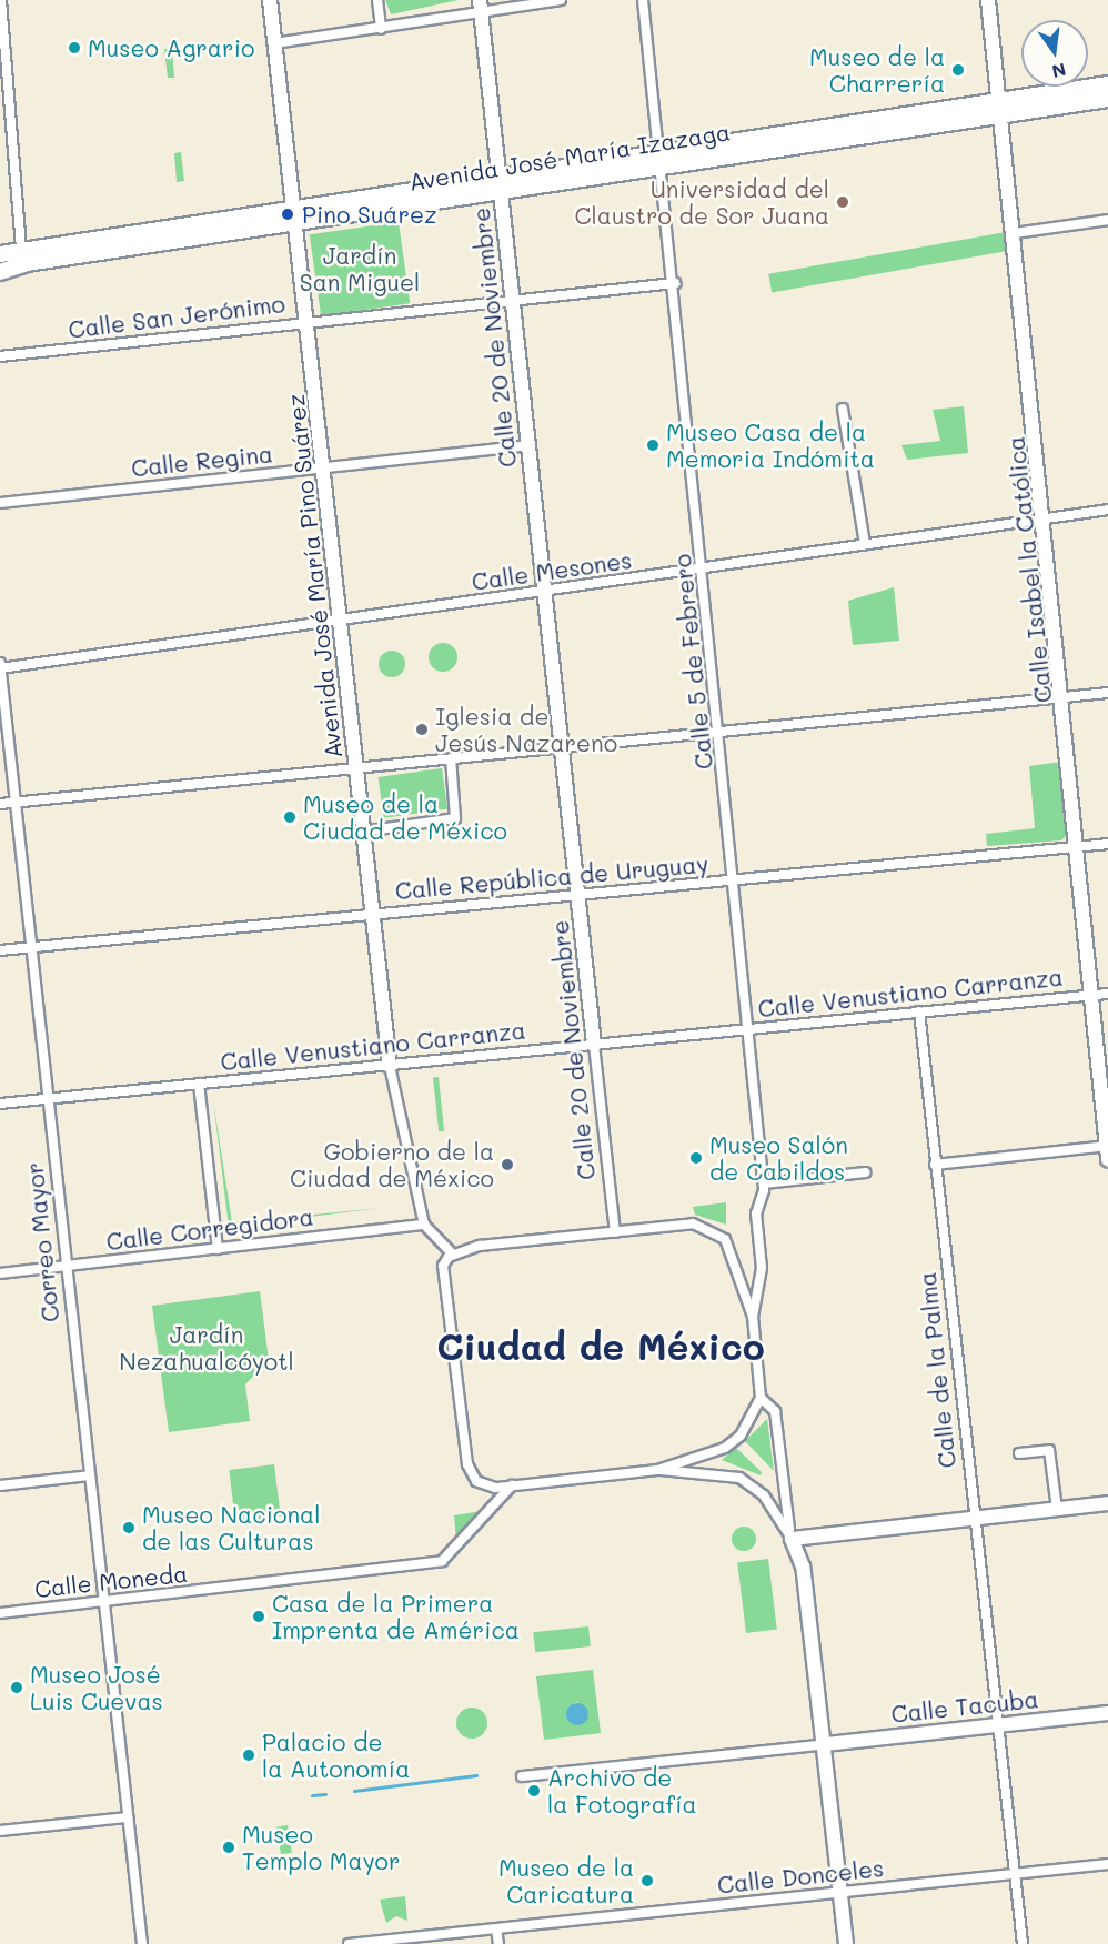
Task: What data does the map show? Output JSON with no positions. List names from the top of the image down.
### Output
{
  "streets": {
    "main road": ["Avenida José María Izazaga"],
    "street": [
      "Calle San Jerónimo",
      "Calle 20 de Noviembre",
      "Calle Regina",
      "Calle Isabel la Católica",
      "Calle Mesones",
      "Avenida José María Pino Suárez",
      "Calle 5 de Febrero",
      "Calle República de Uruguay",
      "Calle Venustiano Carranza",
      "Calle Corregidora",
      "Correo Mayor",
      "Calle de la Palma",
      "Calle Moneda",
      "Calle Tacuba",
      "Calle Donceles"
    ]
  },
  "crossings": [
    ["Avenida José María Izazaga", "Calle 20 de Noviembre"],
    ["Avenida José María Izazaga", "Calle Isabel la Católica"],
    ["Avenida José María Izazaga", "Avenida José María Pino Suárez"],
    ["Avenida José María Izazaga", "Calle 5 de Febrero"],
    ["Calle San Jerónimo", "Calle 20 de Noviembre"],
    ["Calle San Jerónimo", "Avenida José María Pino Suárez"],
    ["Calle San Jerónimo", "Calle 5 de Febrero"],
    ["Calle 20 de Noviembre", "Calle Regina"],
    ["Calle 20 de Noviembre", "Calle Mesones"],
    ["Calle 20 de Noviembre", "Calle República de Uruguay"],
    ["Calle 20 de Noviembre", "Calle Venustiano Carranza"],
    ["Calle Regina", "Avenida José María Pino Suárez"],
    ["Calle Isabel la Católica", "Calle Mesones"],
    ["Calle Isabel la Católica", "Calle República de Uruguay"],
    ["Calle Isabel la Católica", "Calle Venustiano Carranza"],
    ["Calle Mesones", "Avenida José María Pino Suárez"],
    ["Calle Mesones", "Calle 5 de Febrero"],
    ["Calle Mesones", "Correo Mayor"],
    ["Avenida José María Pino Suárez", "Calle República de Uruguay"],
    ["Avenida José María Pino Suárez", "Calle Venustiano Carranza"],
    ["Avenida José María Pino Suárez", "Calle Corregidora"],
    ["Calle 5 de Febrero", "Calle República de Uruguay"],
    ["Calle 5 de Febrero", "Calle Venustiano Carranza"],
    ["Calle República de Uruguay", "Correo Mayor"],
    ["Calle Venustiano Carranza", "Correo Mayor"],
    ["Calle Venustiano Carranza", "Calle de la Palma"],
    ["Calle Corregidora", "Correo Mayor"],
    ["Correo Mayor", "Calle Moneda"],
    ["Calle de la Palma", "Calle Tacuba"],
    ["Calle de la Palma", "Calle Donceles"]
  ],
  "districts": ["Ciudad de México"],
  "parks": ["Jardín San Miguel", "Jardín Nezahualcóyotl"],
  "places": [
    "Museo Agrario",
    "Museo de la Charrería",
    "Universidad del Claustro de Sor Juana",
    "Pino Suárez",
    "Museo Casa de la Memoria Indómita",
    "Iglesia de Jesús Nazareno",
    "Museo de la Ciudad de México",
    "Museo Salón de Cabildos",
    "Gobierno de la Ciudad de México",
    "Museo Nacional de las Culturas",
    "Casa de la Primera Imprenta de América",
    "Museo José Luis Cuevas",
    "Palacio de la Autonomía",
    "Archivo de la Fotografía",
    "Museo Templo Mayor",
    "Museo de la Caricatura"
  ],
  "north": "bottom"
}
